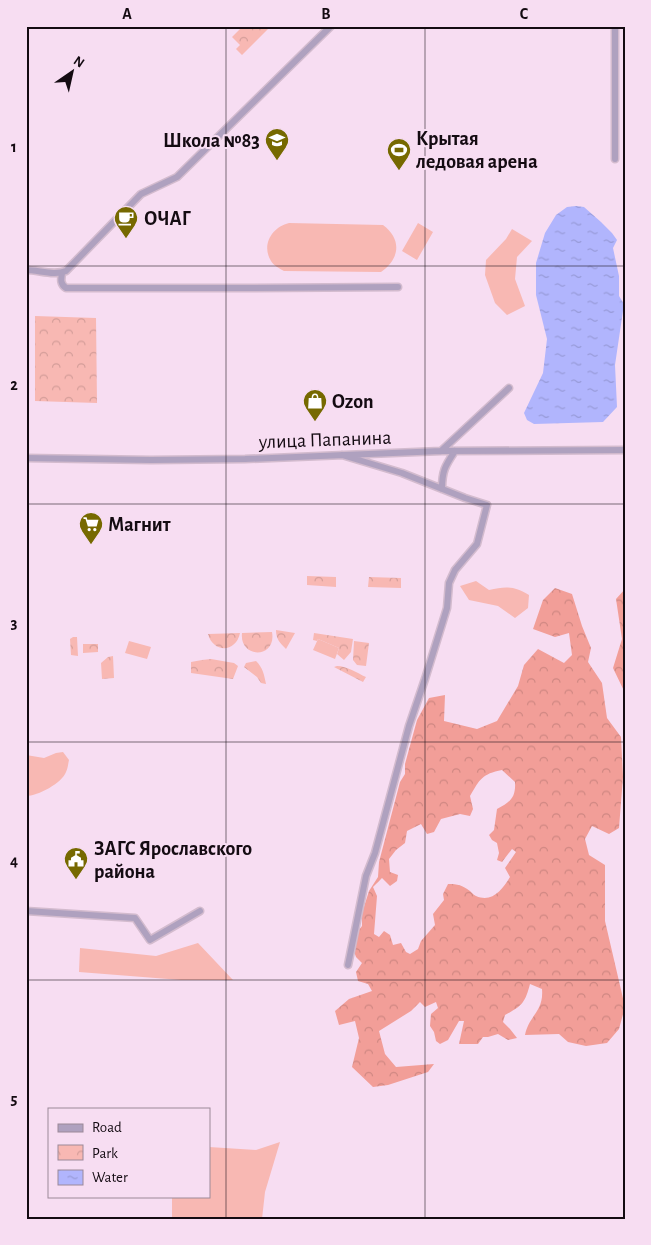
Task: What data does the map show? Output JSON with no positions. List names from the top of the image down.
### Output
{
  "streets": {
    "street": ["улица Папанина"]
  },
  "places": {
    "school or university": ["Школа №83"],
    "sports": ["Крытая ледовая арена"],
    "cafe": ["ОЧАГ"],
    "shop": ["Ozon"],
    "supermarket": ["Магнит"],
    "public building": ["ЗАГС Ярославского района"]
  },
  "legend": ["Road", "Park", "Water"],
  "north": "top right",
  "grid": {
    "columns": ["A", "B", "C"],
    "rows": [
      "1",
      "2",
      "3",
      "4",
      "5"
    ]
  }
}
